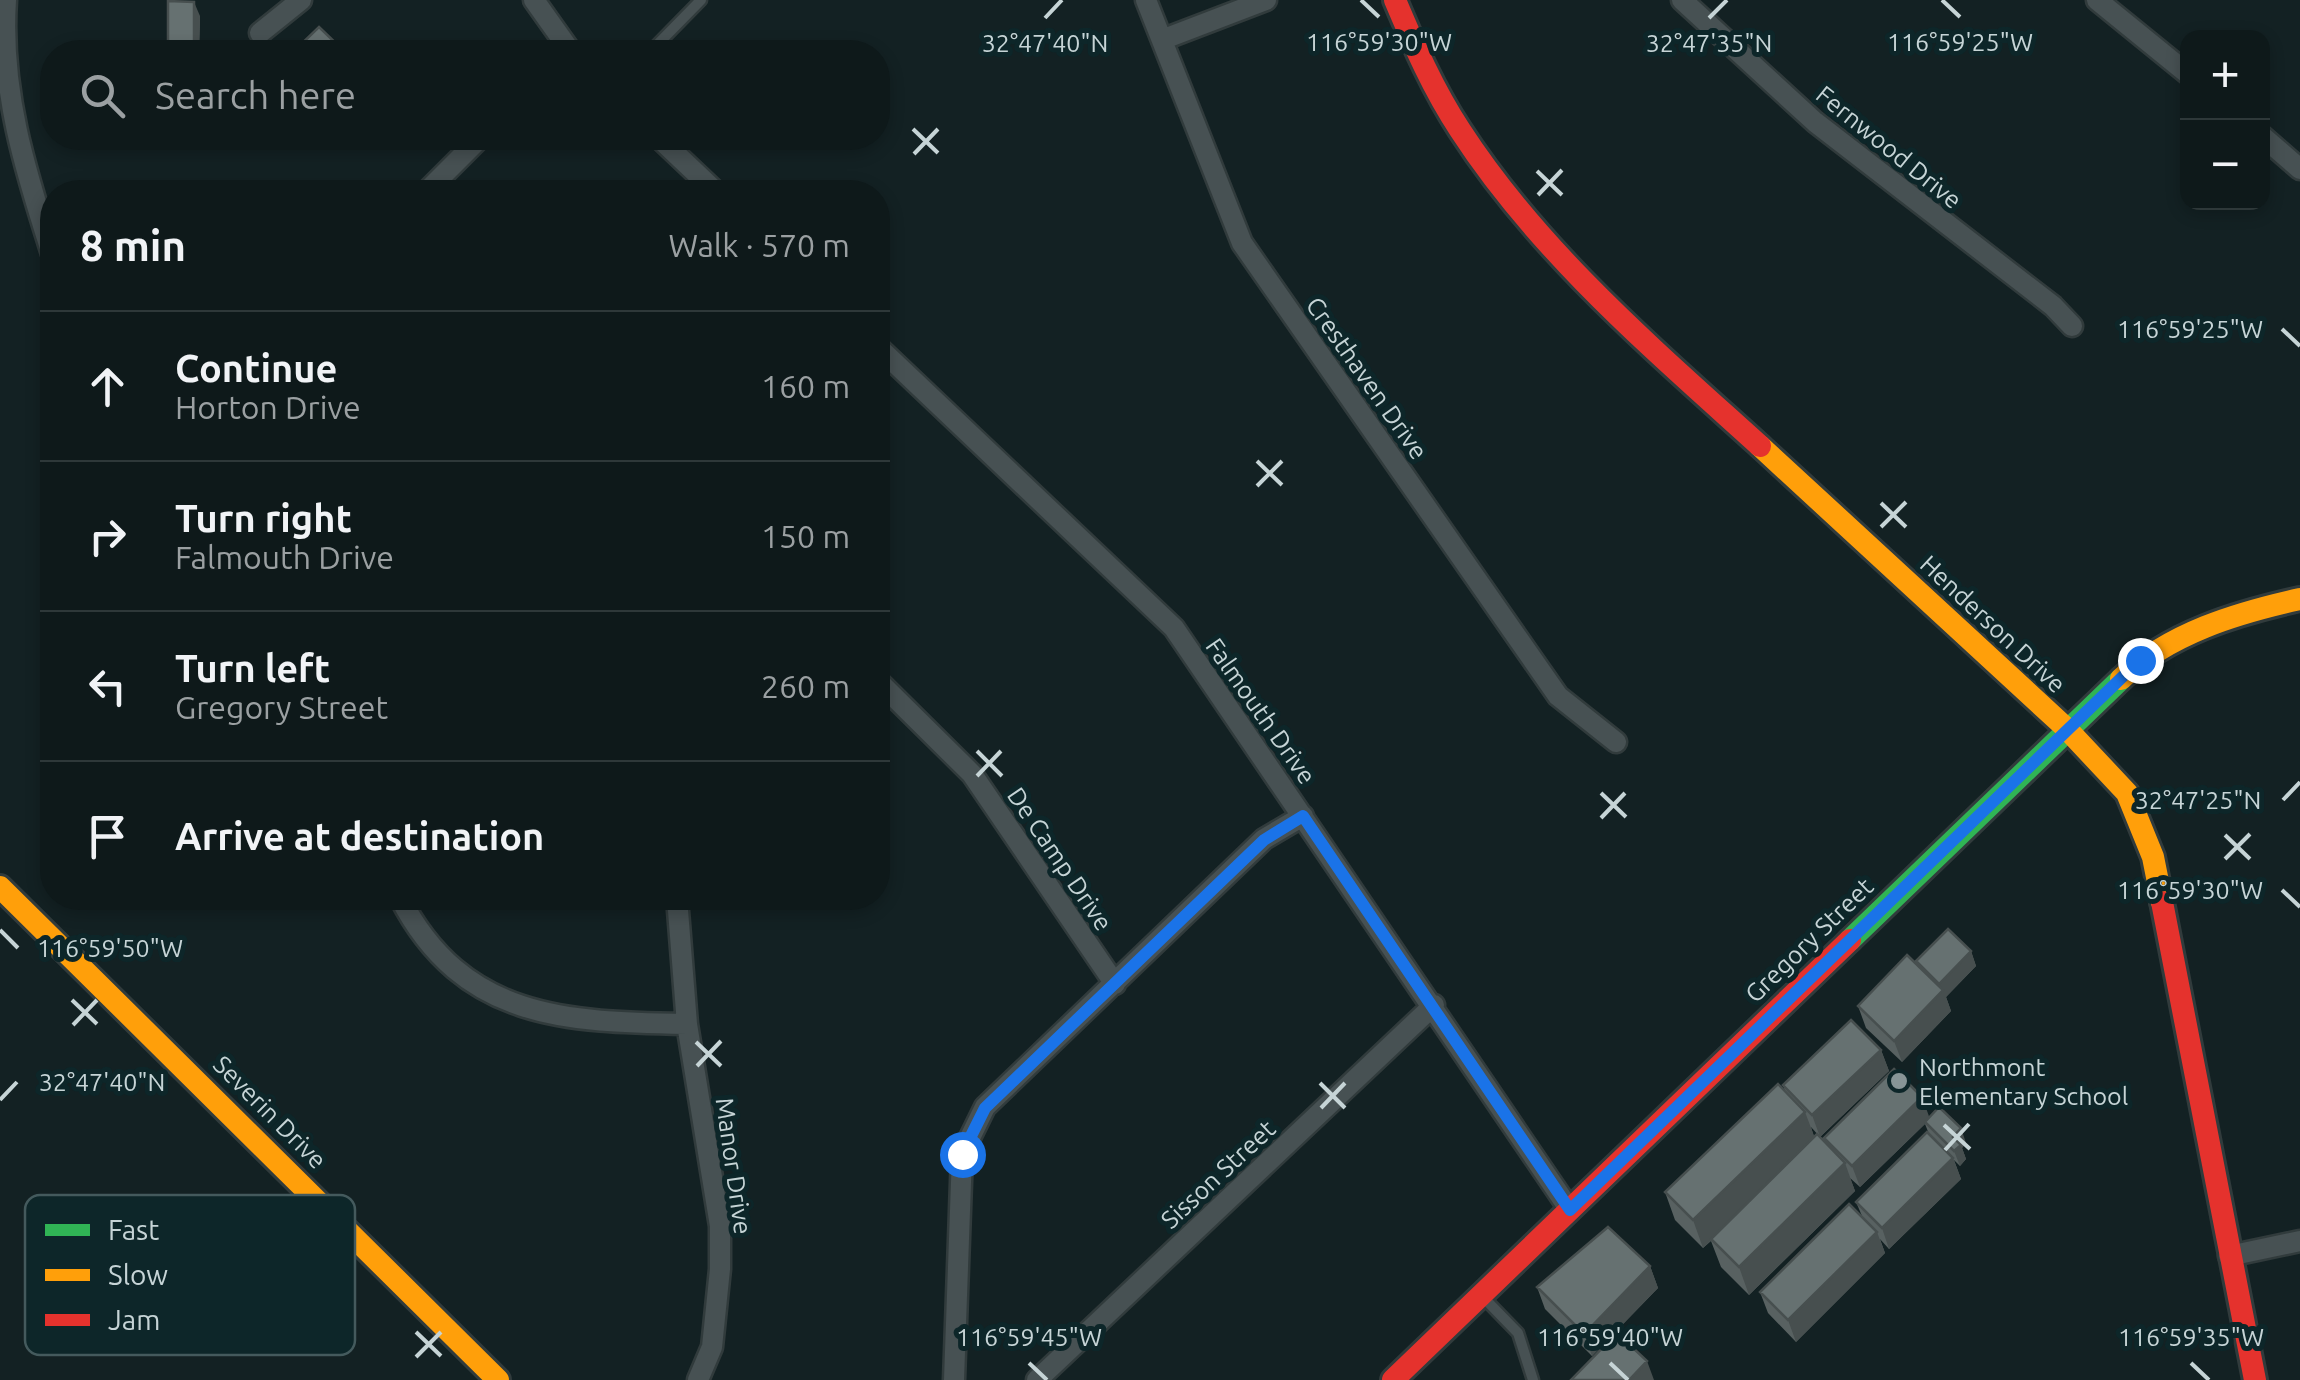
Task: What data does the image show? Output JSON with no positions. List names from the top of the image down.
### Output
{
  "streets": {
    "street": [
      "Fernwood Drive",
      "Cresthaven Drive",
      "Henderson Drive",
      "Falmouth Drive",
      "De Camp Drive",
      "Gregory Street",
      "Severin Drive",
      "Manor Drive",
      "Sisson Street"
    ]
  },
  "crossings": [
    ["Henderson Drive", "Gregory Street"],
    ["Falmouth Drive", "Gregory Street"],
    ["Falmouth Drive", "Sisson Street"]
  ],
  "places": ["Northmont Elementary School"],
  "legend": ["Fast", "Slow", "Jam"],
  "page": {
    "map_buttons": ["+", "−"],
    "search": "Search here",
    "heading": ["8 min", "Walk · 570 m"],
    "list": [
      ["Continue", "Horton Drive", "160 m"],
      ["Turn right", "Falmouth Drive", "150 m"],
      ["Turn left", "Gregory Street", "260 m"],
      "Arrive at destination"
    ]
  },
  "coordinates": [
    "116°59'30\"W",
    "116°59'25\"W",
    "32°47'40\"N",
    "32°47'35\"N",
    "32°47'25\"N",
    "116°59'50\"W",
    "116°59'45\"W",
    "116°59'40\"W",
    "116°59'35\"W"
  ]
}
